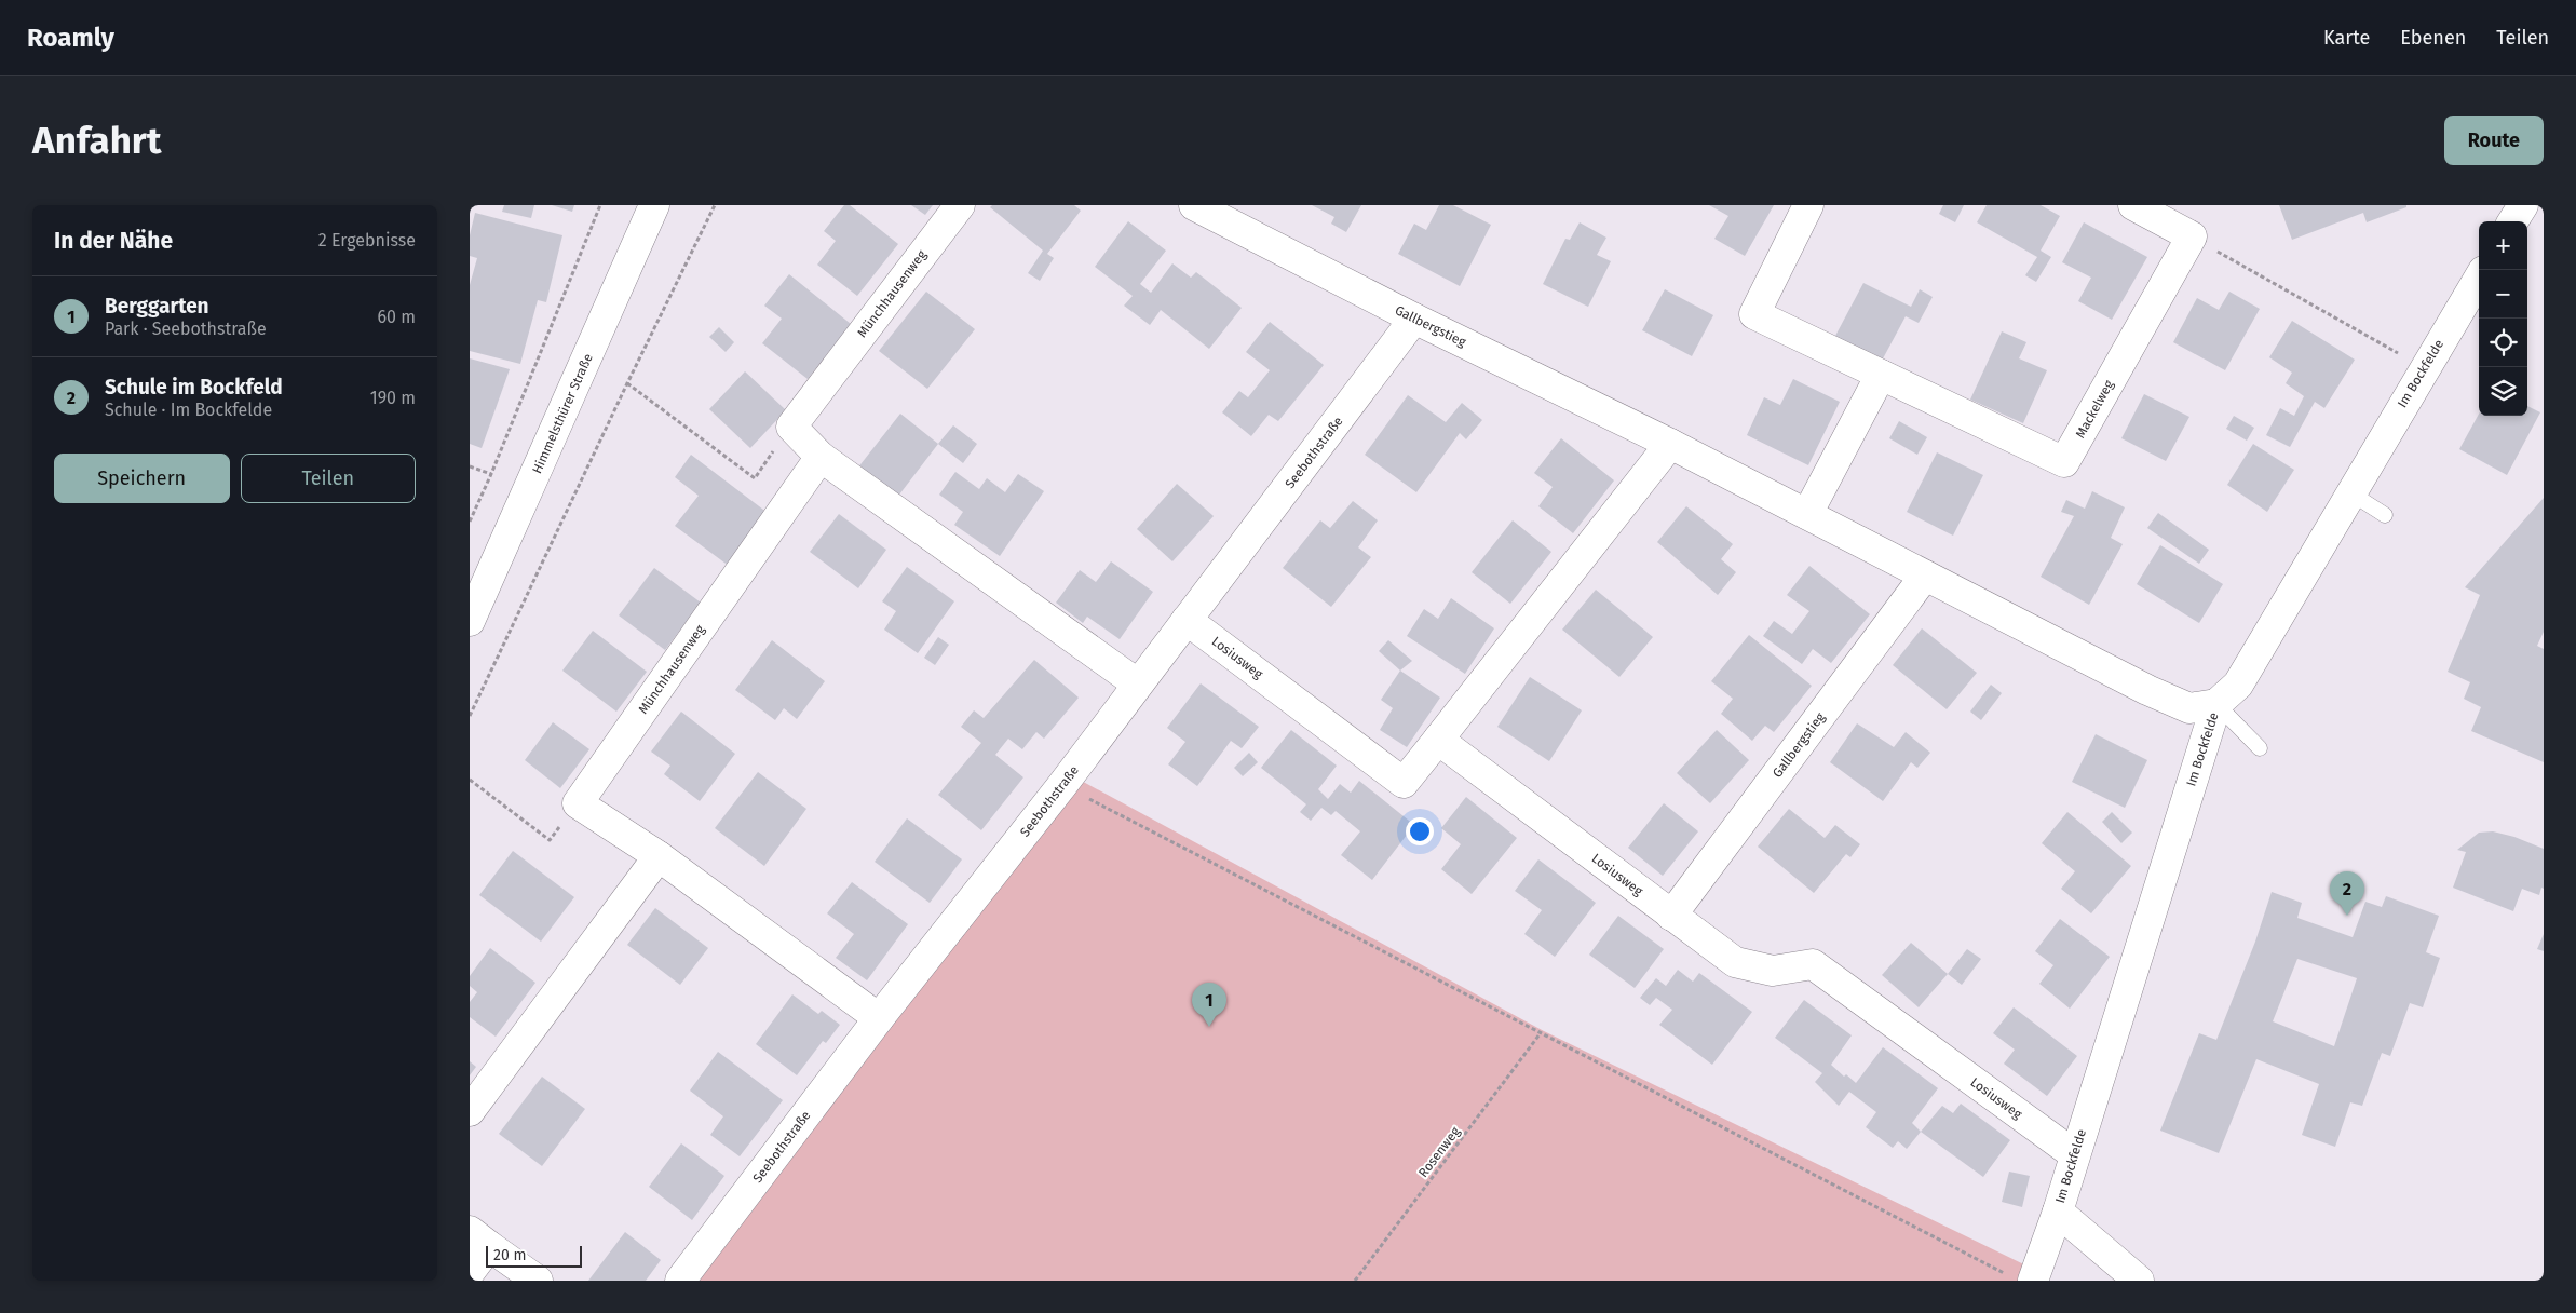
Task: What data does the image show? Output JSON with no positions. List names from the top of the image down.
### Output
{
  "streets": {
    "street": [
      "Münchhausenweg",
      "Gallbergstieg",
      "Im Bockfelde",
      "Mackelweg",
      "Himmelsthürer Straße",
      "Seebothstraße",
      "Losiusweg"
    ],
    "path": ["Rosenweg"]
  },
  "crossings": [
    ["Gallbergstieg", "Im Bockfelde"],
    ["Gallbergstieg", "Seebothstraße"],
    ["Gallbergstieg", "Losiusweg"],
    ["Im Bockfelde", "Losiusweg"],
    ["Seebothstraße", "Losiusweg"]
  ],
  "scale_bar": "20 m",
  "page": {
    "header": "Roamly",
    "nav": ["Karte", "Ebenen", "Teilen"],
    "buttons": [
      "Route",
      ["Speichern", "Teilen"]
    ],
    "title": "Anfahrt",
    "heading": ["In der Nähe", "2 Ergebnisse"],
    "map_buttons": ["+", "−"],
    "list": [
      {
        "mark": "1",
        "name": "Berggarten",
        "note": "Park · Seebothstraße",
        "value": "60 m"
      },
      {
        "mark": "2",
        "name": "Schule im Bockfeld",
        "note": "Schule · Im Bockfelde",
        "value": "190 m"
      }
    ],
    "pins": ["2", "1"],
    "scale": "20 m"
  }
}
